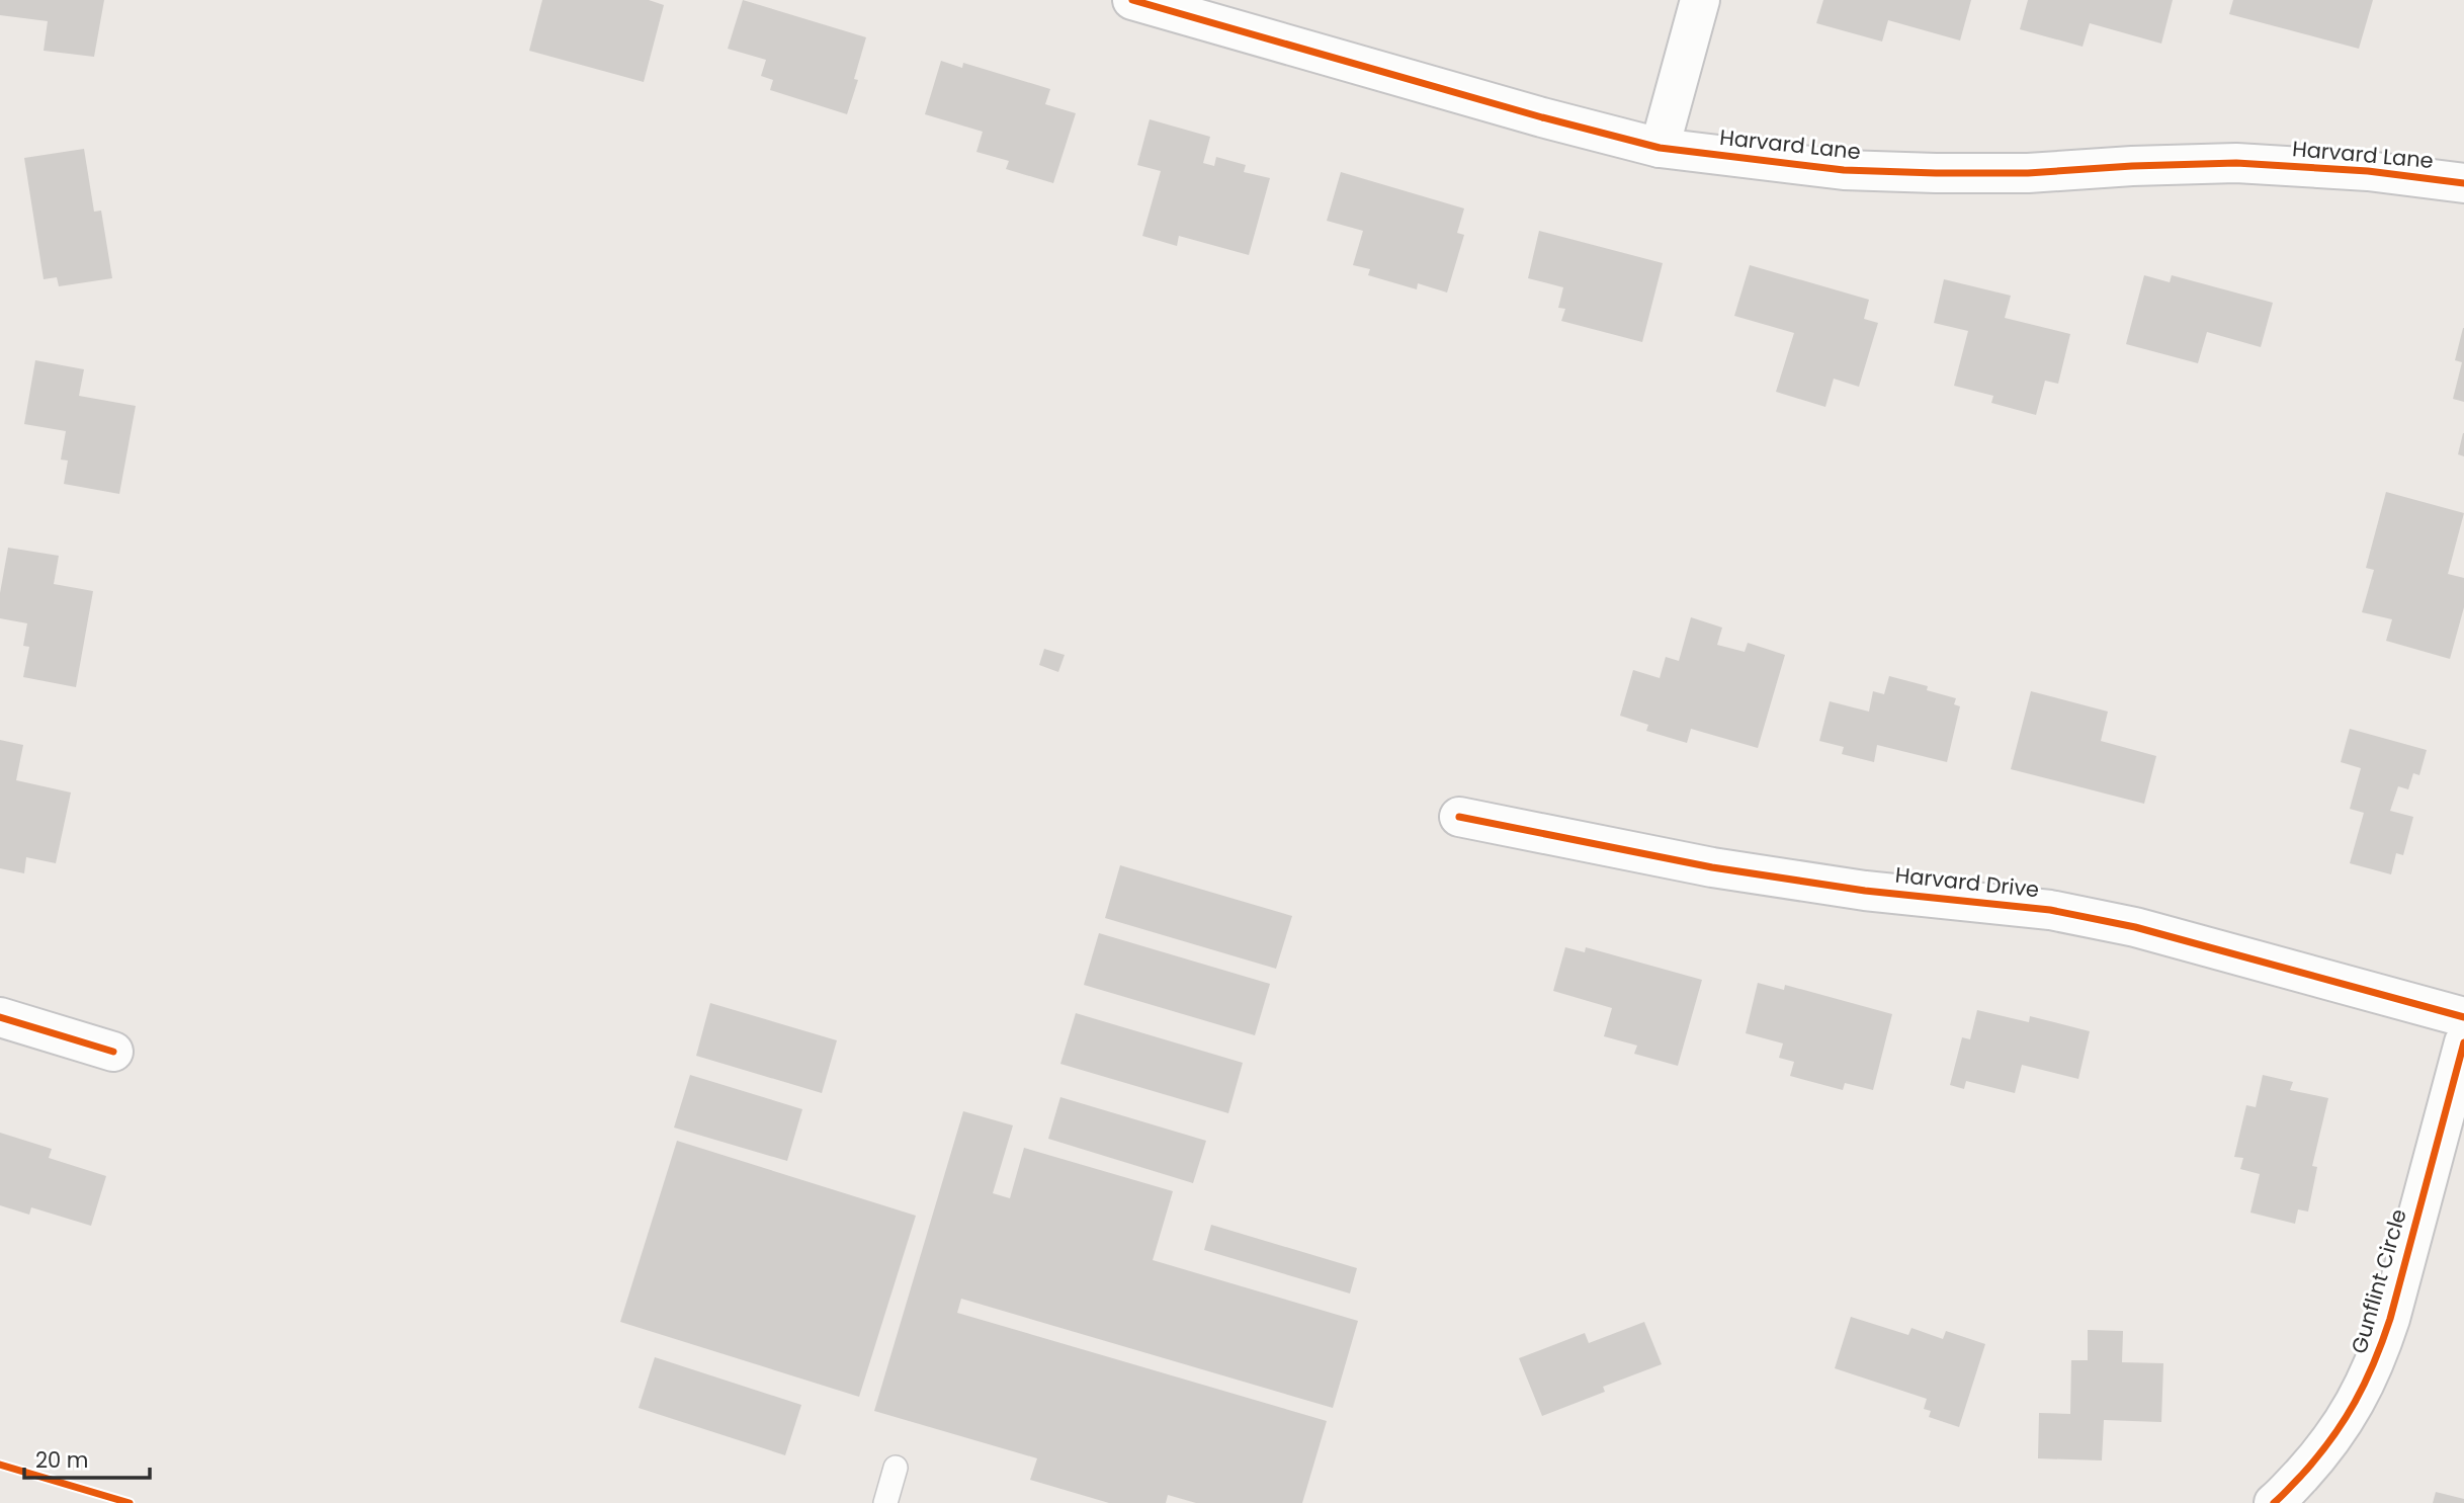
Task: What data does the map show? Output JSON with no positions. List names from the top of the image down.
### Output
{
  "streets": {
    "street": ["Harvard Lane", "Harvard Drive", "Gunflint Circle"]
  },
  "scale_bar": "20 m"
}
